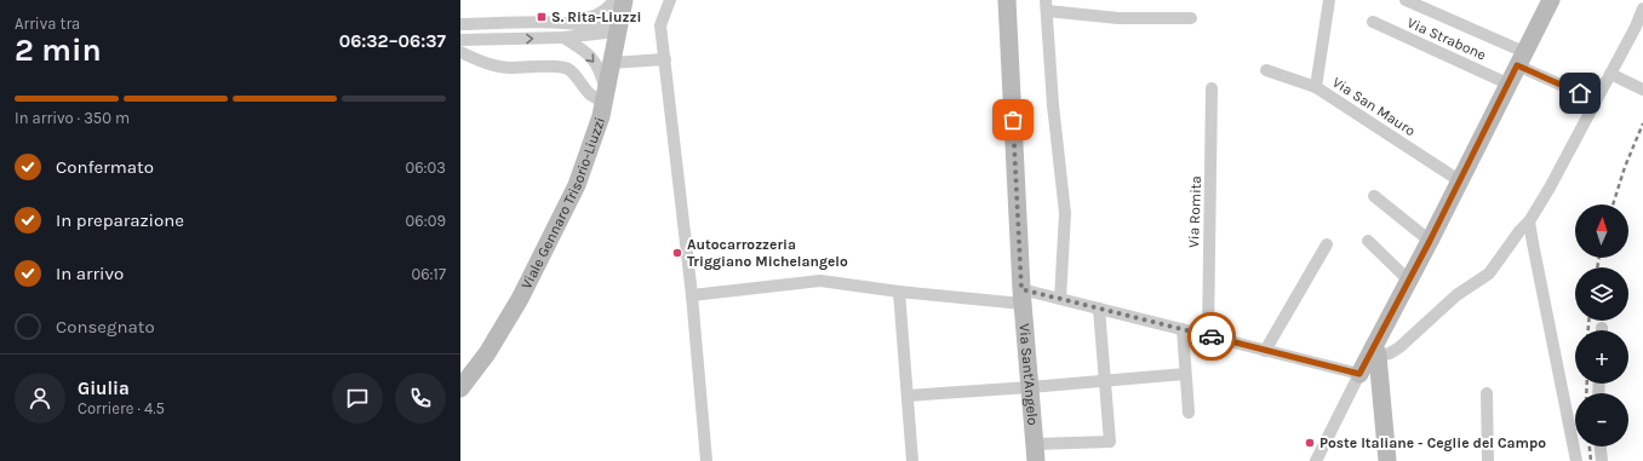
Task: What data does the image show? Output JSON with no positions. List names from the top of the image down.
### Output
{
  "streets": {
    "street": [
      "Via Strabone",
      "Via San Mauro",
      "Viale Gennaro Trisorio-Liuzzi",
      "Via Romita",
      "Via Sant'Angelo"
    ]
  },
  "places": {
    "transit": ["S. Rita-Liuzzi"],
    "other": ["Autocarrozzeria Triggiano Michelangelo", "Poste Italiane - Ceglie del Campo"]
  },
  "north": "top",
  "page": {
    "heading": ["2 min", "Arriva tra", "06:32–06:37"],
    "panel": ["Giulia", "Corriere · 4.5"],
    "bar": "In arrivo · 350 m",
    "list": [
      ["Confermato", "06:03"],
      ["In preparazione", "06:09"],
      ["In arrivo", "06:17"],
      "Consegnato"
    ],
    "map_buttons": ["+", "−"]
  }
}
